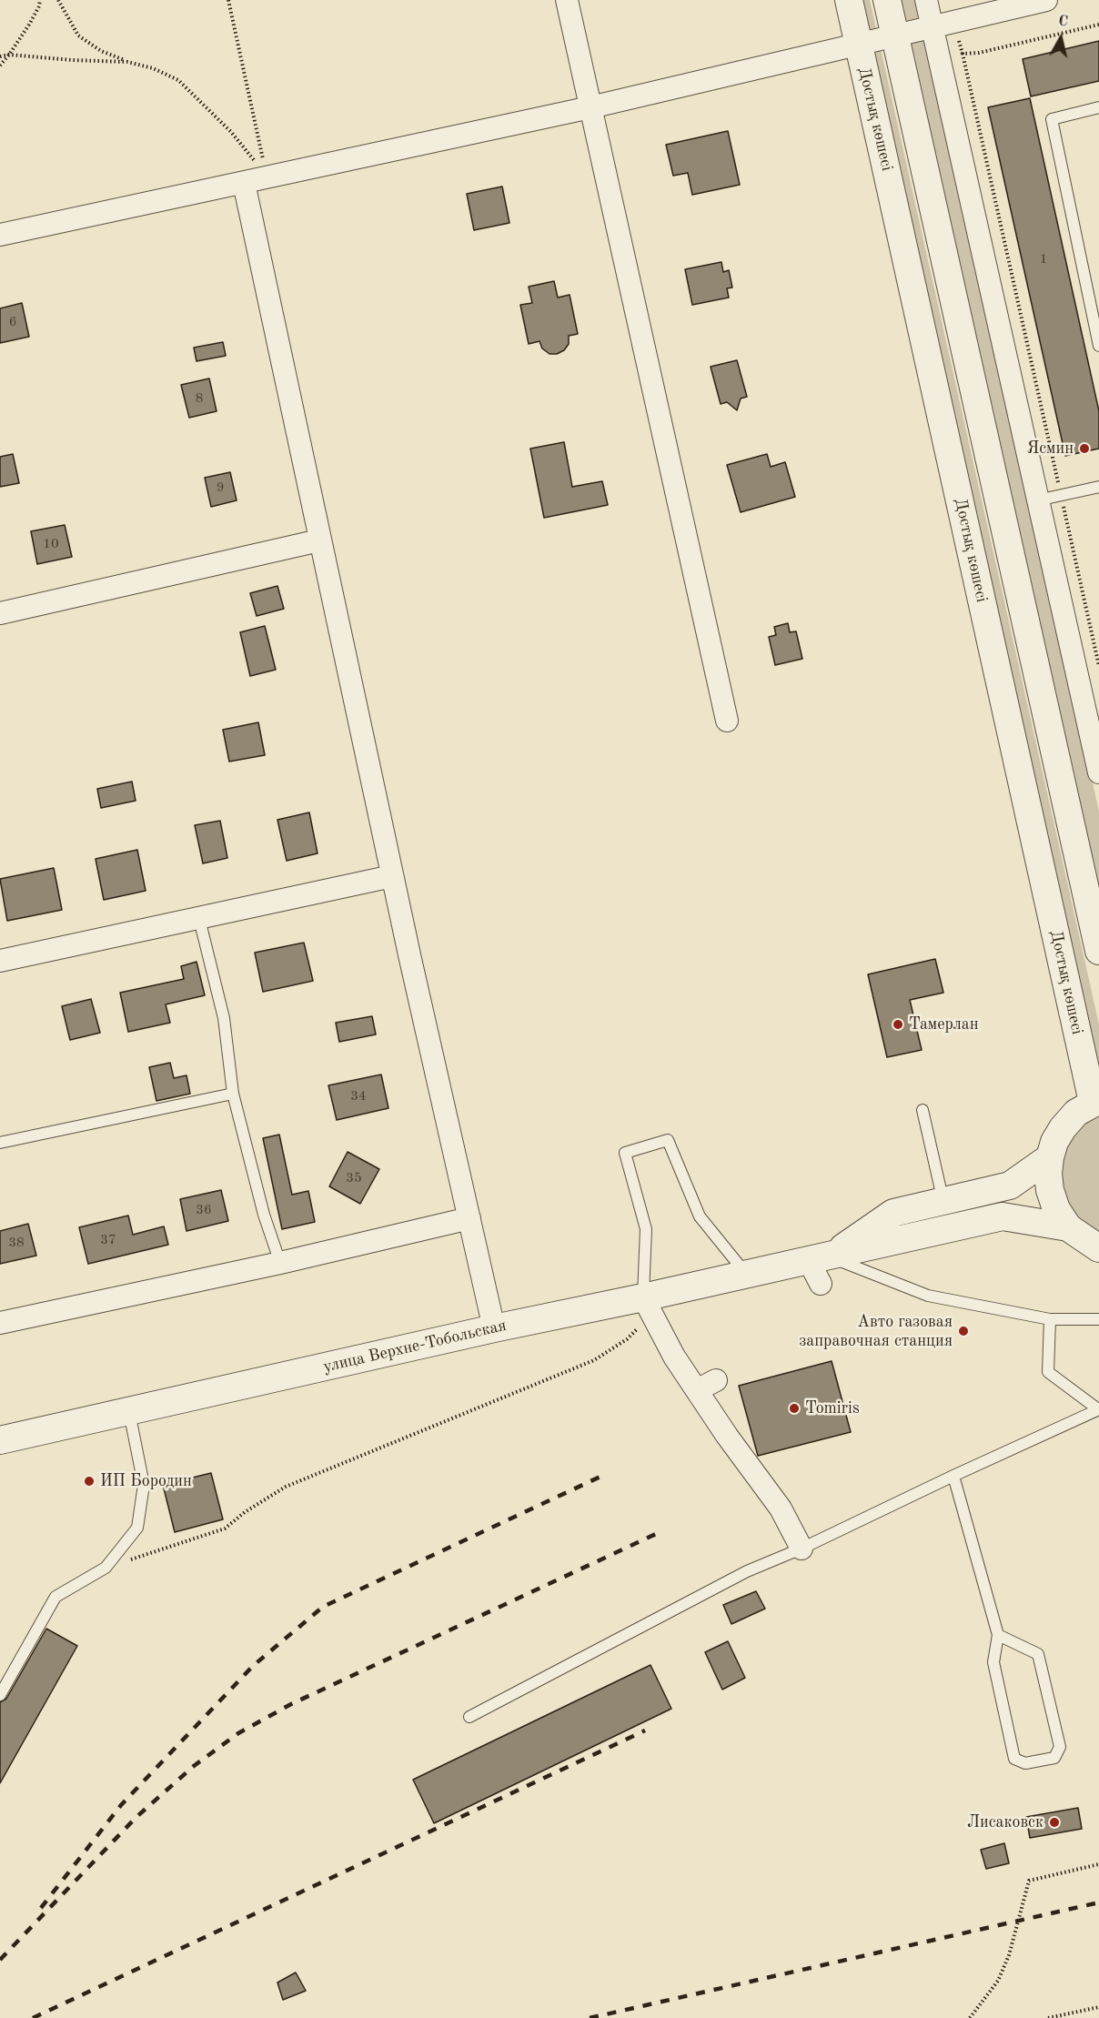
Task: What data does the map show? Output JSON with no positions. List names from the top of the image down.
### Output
{
  "streets": {
    "street": ["Достық көшесі", "улица Верхне-Тобольская"]
  },
  "crossings": [
    ["Достық көшесі", "улица Верхне-Тобольская"]
  ],
  "places": [
    "Ясмин",
    "Тамерлан",
    "Авто газовая заправочная станция",
    "Tomiris",
    "ИП Бородин",
    "Лисаковск"
  ],
  "house_numbers": [
    "1",
    "6",
    "8",
    "9",
    "10",
    "34",
    "35",
    "36",
    "37",
    "38"
  ],
  "north": "top"
}
